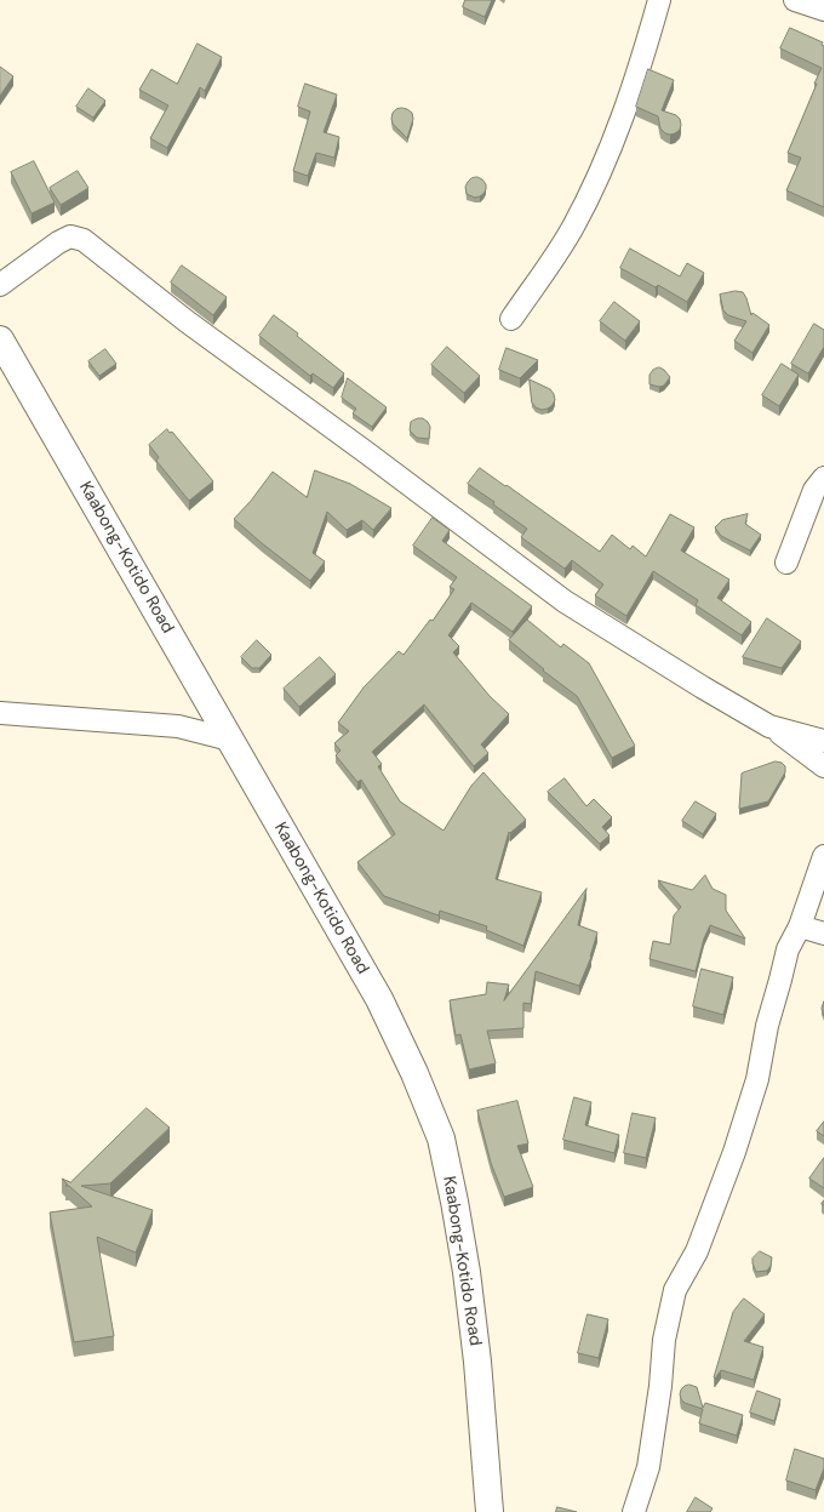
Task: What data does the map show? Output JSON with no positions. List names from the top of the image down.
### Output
{
  "streets": {
    "main road": ["Kaabong-Kotido Road"]
  }
}
